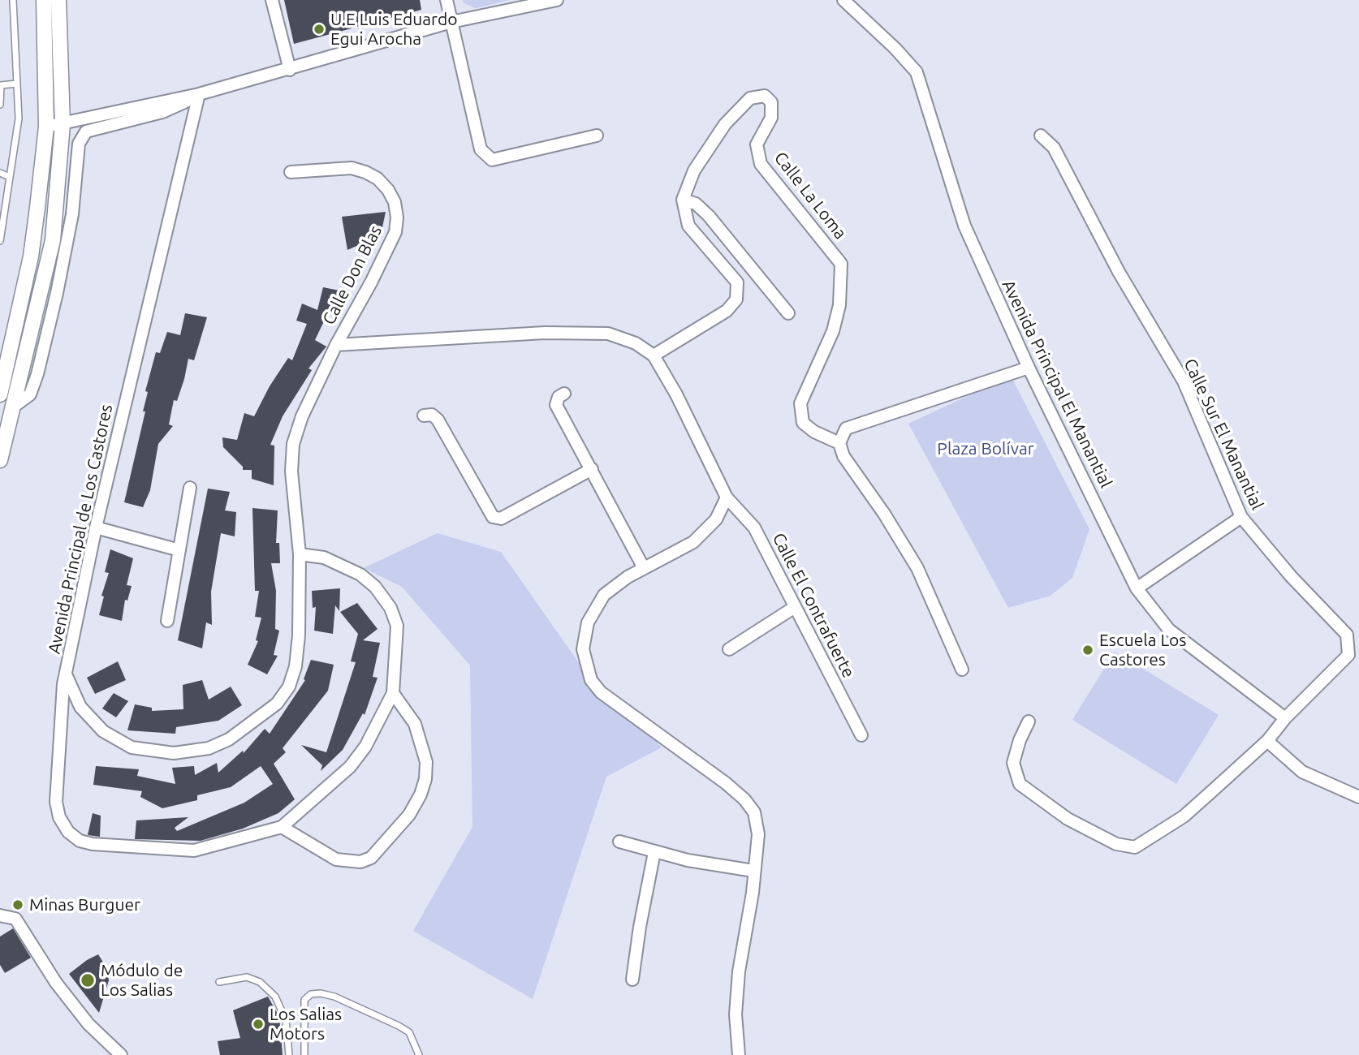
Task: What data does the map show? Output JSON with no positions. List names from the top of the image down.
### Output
{
  "streets": {
    "street": [
      "Calle La Loma",
      "Calle Don Blas",
      "Avenida Principal El Manantial",
      "Calle Sur El Manantial",
      "Avenida Principal de Los Castores",
      "Calle El Contrafuerte"
    ]
  },
  "crossings": [
    ["Calle Don Blas", "Avenida Principal de Los Castores"],
    ["Avenida Principal El Manantial", "Calle Sur El Manantial"]
  ],
  "parks": ["Plaza Bolívar"],
  "places": [
    "U.E Luis Eduardo Egui Arocha",
    "Escuela Los Castores",
    "Minas Burguer",
    "Módulo de Los Salias",
    "Los Salias Motors"
  ]
}
